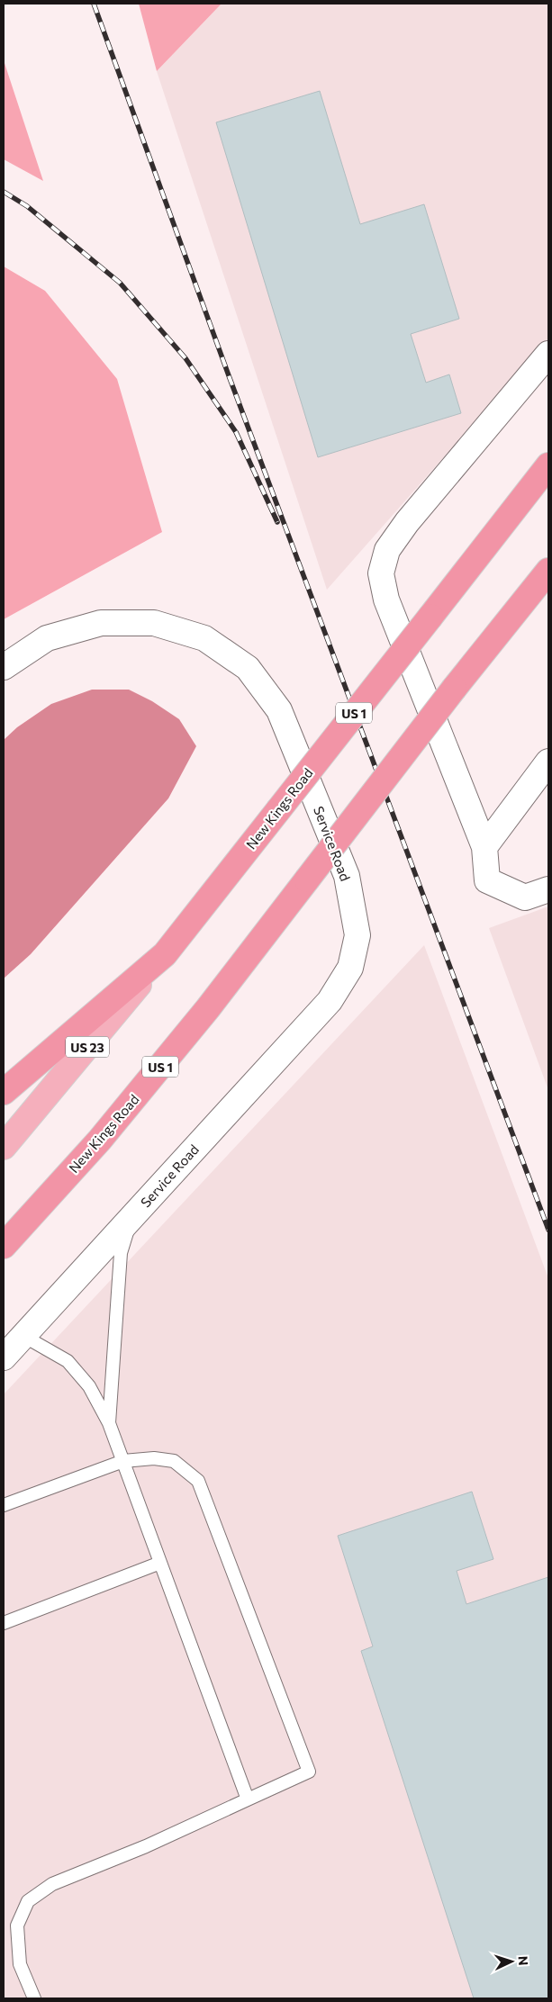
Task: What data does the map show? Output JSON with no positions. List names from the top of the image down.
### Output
{
  "streets": {
    "highway": ["US 1", "New Kings Road"],
    "main road": ["US 23"],
    "street": ["Service Road"]
  },
  "crossings": [
    ["US 1", "New Kings Road"]
  ],
  "north": "right"
}
